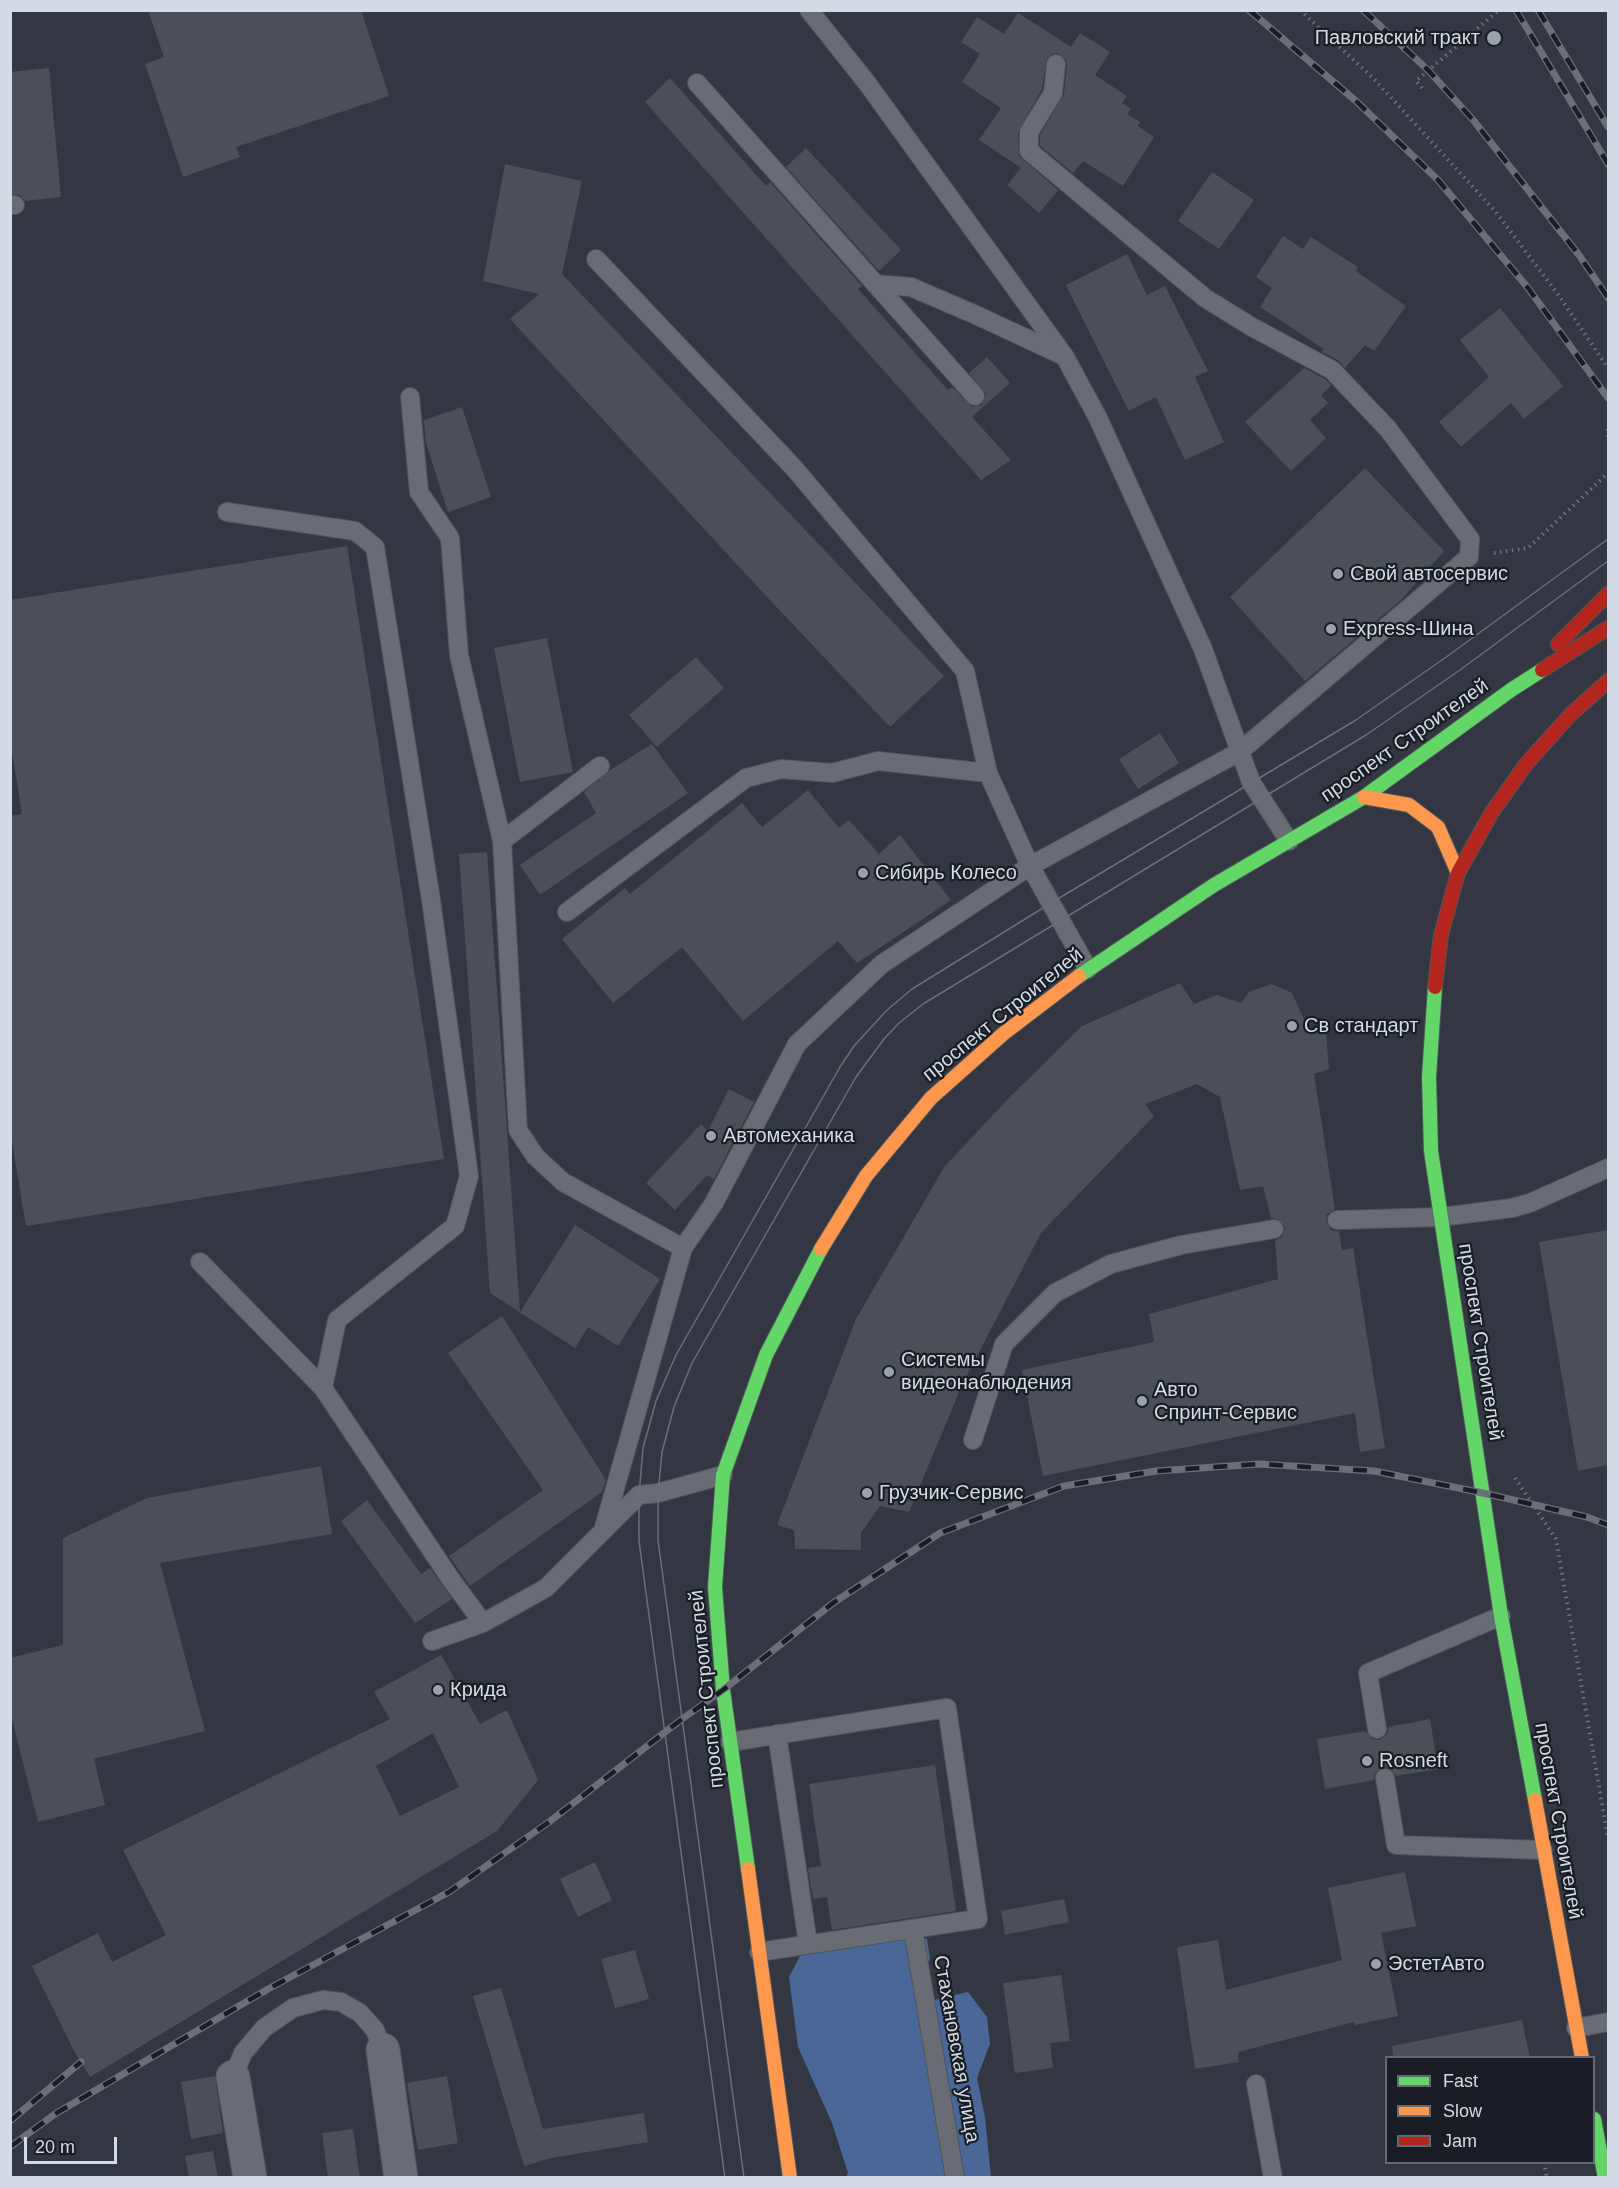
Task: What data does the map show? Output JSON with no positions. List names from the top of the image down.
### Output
{
  "streets": {
    "main road": ["проспект Строителей"],
    "lane": ["Стахановская улица"]
  },
  "places": [
    "Павловский тракт",
    "Свой автосервис",
    "Express-Шина",
    "Сибирь Колесо",
    "Св стандарт",
    "Автомеханика",
    "Системы видеонаблюдения",
    "Авто Спринт-Сервис",
    "Грузчик-Сервис",
    "Крида",
    "Rosneft",
    "ЭстетАвто"
  ],
  "legend": ["Fast", "Slow", "Jam"],
  "scale_bar": "20 m"
}
